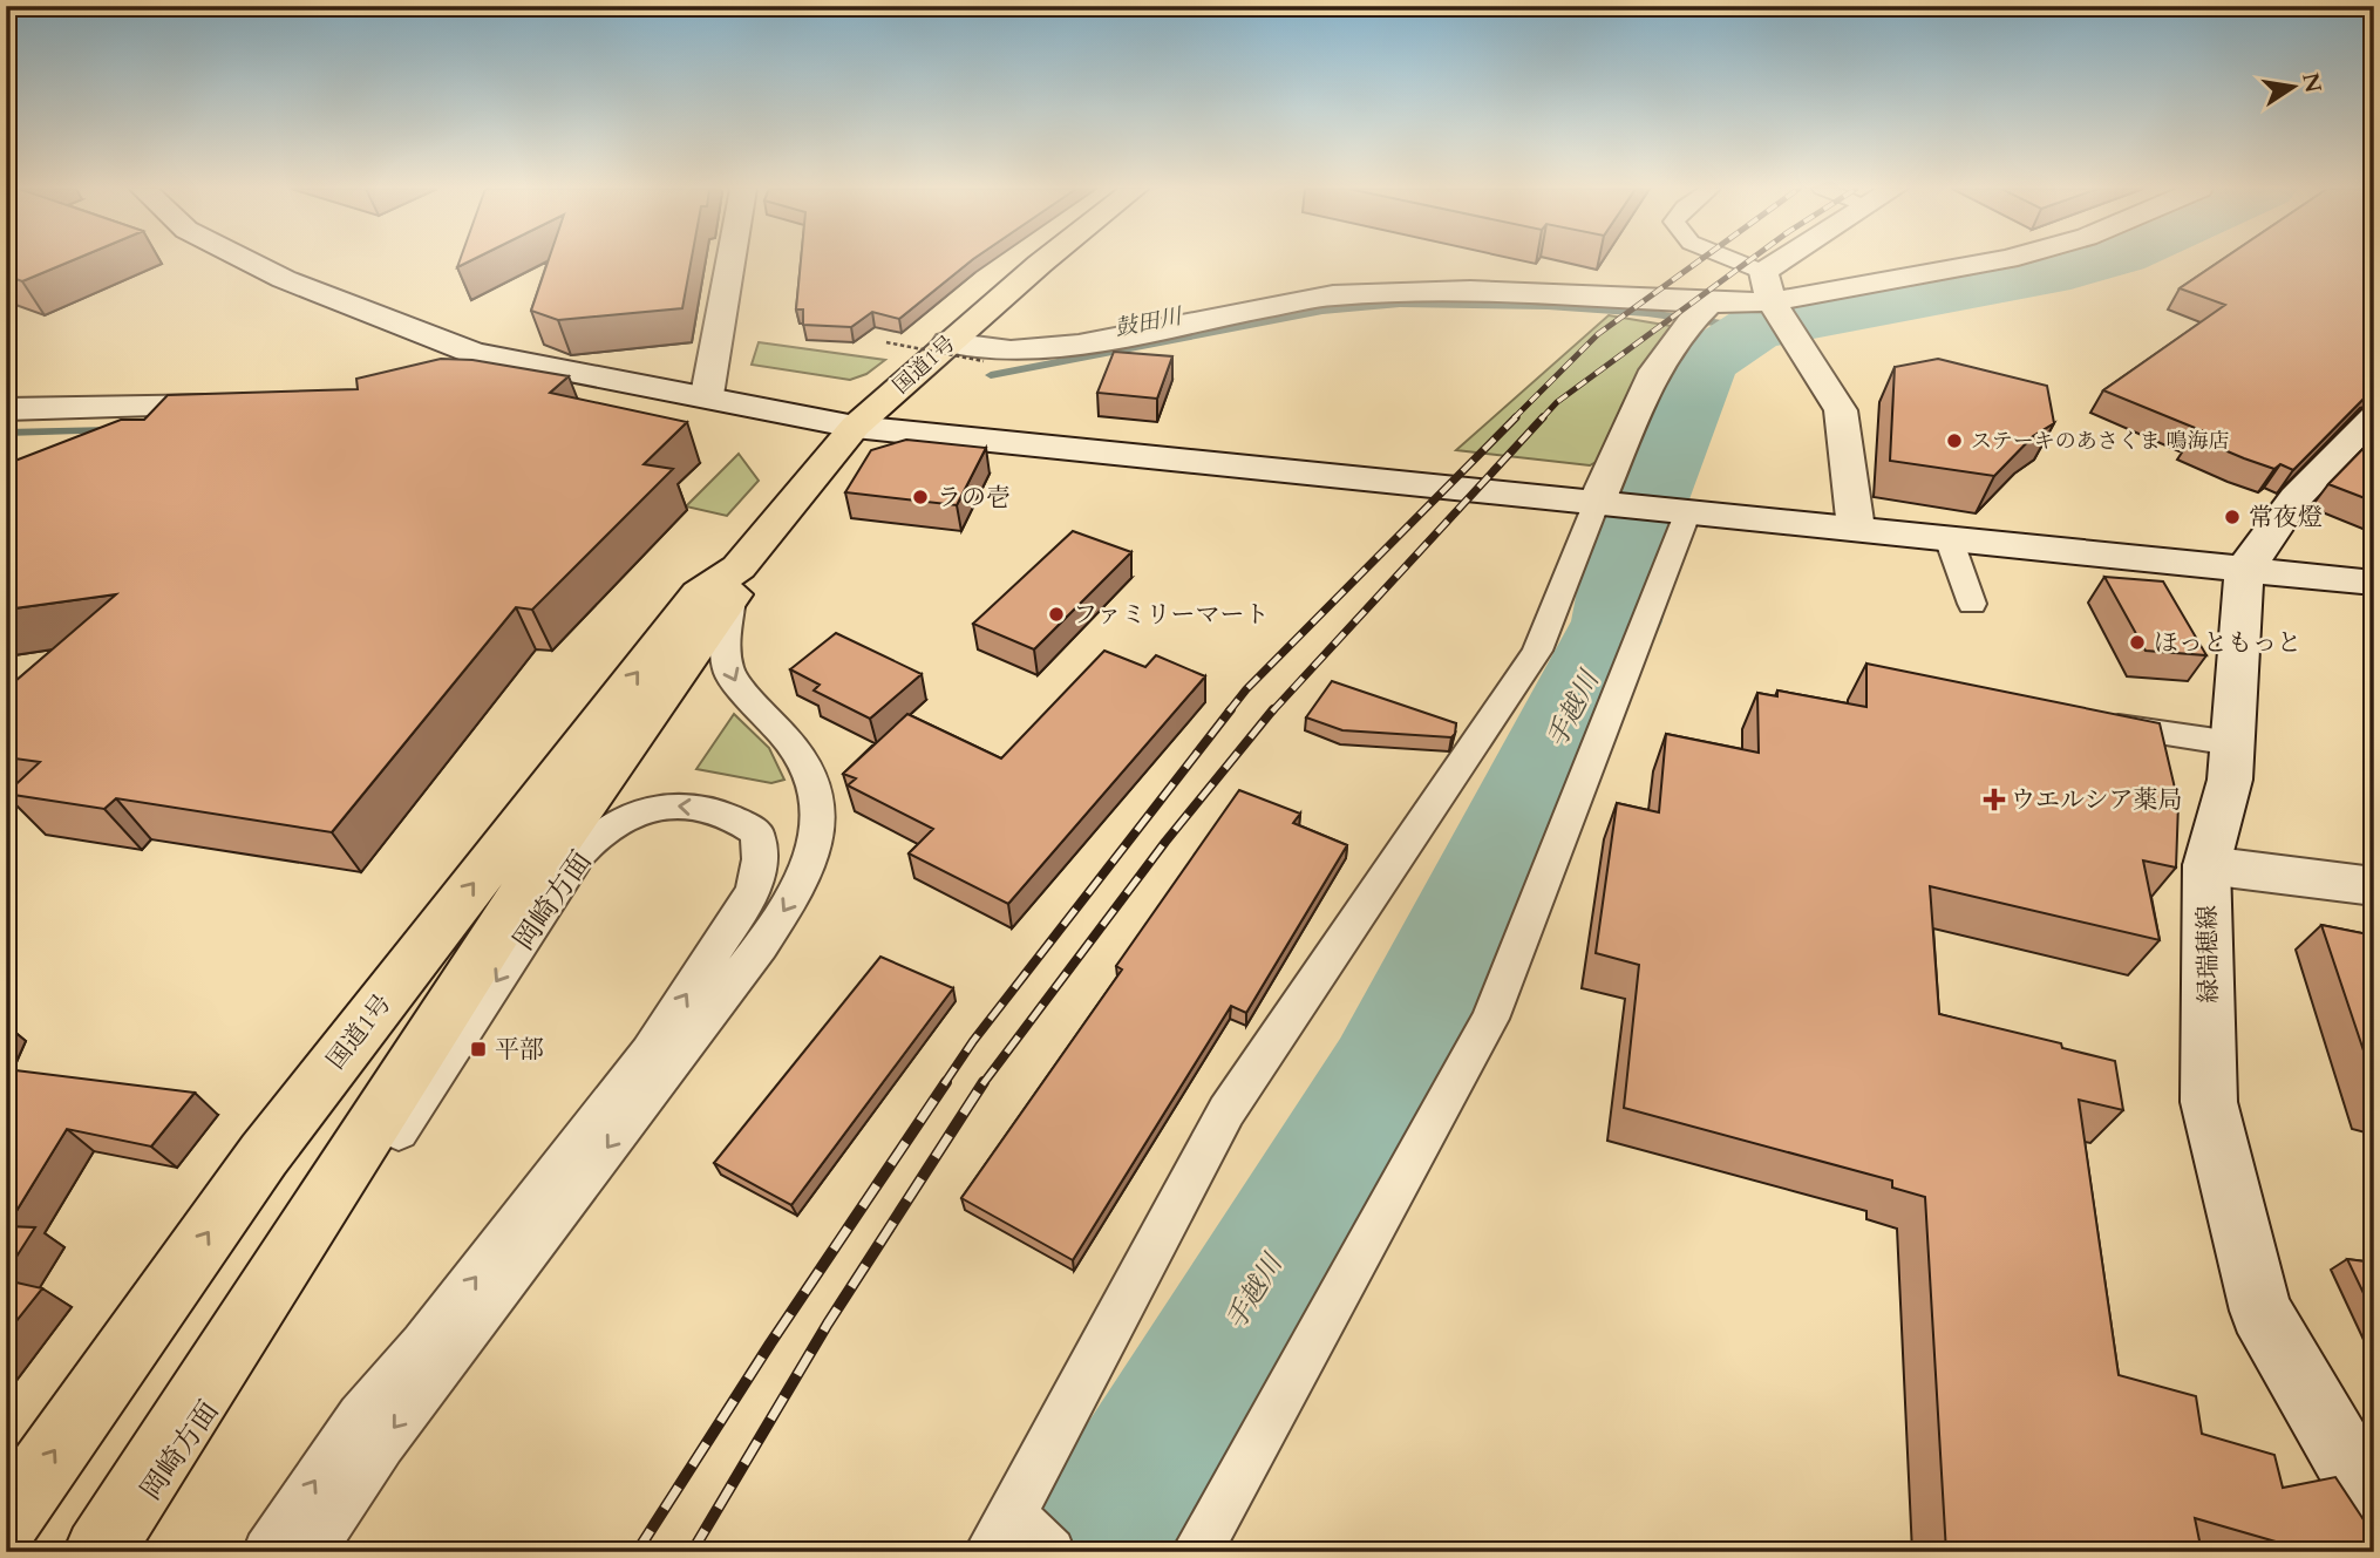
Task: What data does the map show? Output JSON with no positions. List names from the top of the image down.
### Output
{
  "streets": {
    "highway": ["国道1号"],
    "street": ["緑瑞穂線"],
    "lane": ["岡崎方面"]
  },
  "water": ["鼓田川", "手越川"],
  "places": {
    "other": [
      "ステーキのあさくま 鳴海店",
      "ラの壱",
      "常夜燈",
      "ファミリーマート",
      "ほっともっと"
    ],
    "health": ["ウエルシア薬局"],
    "transit": ["平部"]
  },
  "north": "right"
}
